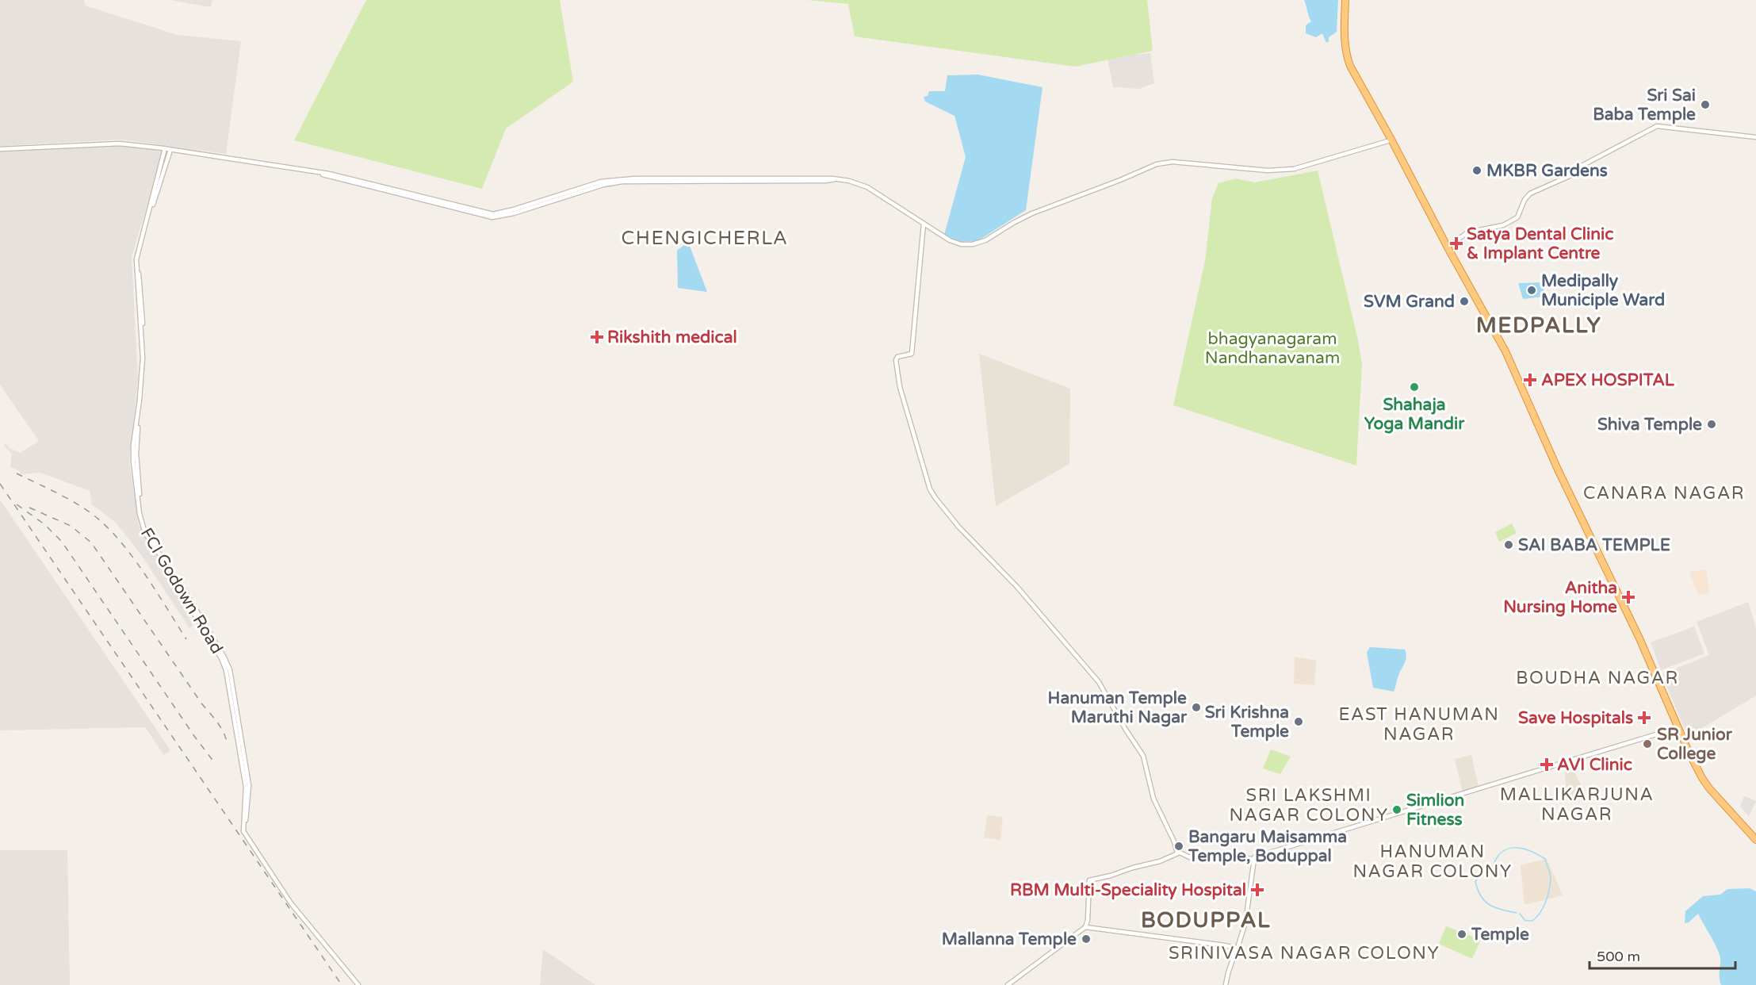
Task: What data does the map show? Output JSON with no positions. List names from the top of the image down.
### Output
{
  "streets": {
    "street": ["FCI Godown Road"]
  },
  "districts": [
    "CHENGICHERLA",
    "MEDPALLY",
    "CANARA NAGAR",
    "BOUDHA NAGAR",
    "EAST HANUMAN NAGAR",
    "MALLIKARJUNA NAGAR",
    "SRI LAKSHMI NAGAR COLONY",
    "HANUMAN NAGAR COLONY",
    "BODUPPAL",
    "SRINIVASA NAGAR COLONY"
  ],
  "parks": ["bhagyanagaram Nandhanavanam"],
  "places": {
    "other": [
      "Sri Sai Baba Temple",
      "MKBR Gardens",
      "Medipally Municiple Ward",
      "SVM Grand",
      "Shahaja Yoga Mandir",
      "Shiva Temple",
      "SAI BABA TEMPLE",
      "Hanuman Temple Maruthi Nagar",
      "Sri Krishna Temple",
      "SR Junior College",
      "Simlion Fitness",
      "Bangaru Maisamma Temple, Boduppal",
      "Temple",
      "Mallanna Temple"
    ],
    "health": [
      "Satya Dental Clinic & Implant Centre",
      "Rikshith medical",
      "APEX HOSPITAL",
      "Anitha Nursing Home",
      "Save Hospitals",
      "AVI Clinic",
      "RBM Multi-Speciality Hospital"
    ]
  },
  "scale_bar": "500 m"
}
